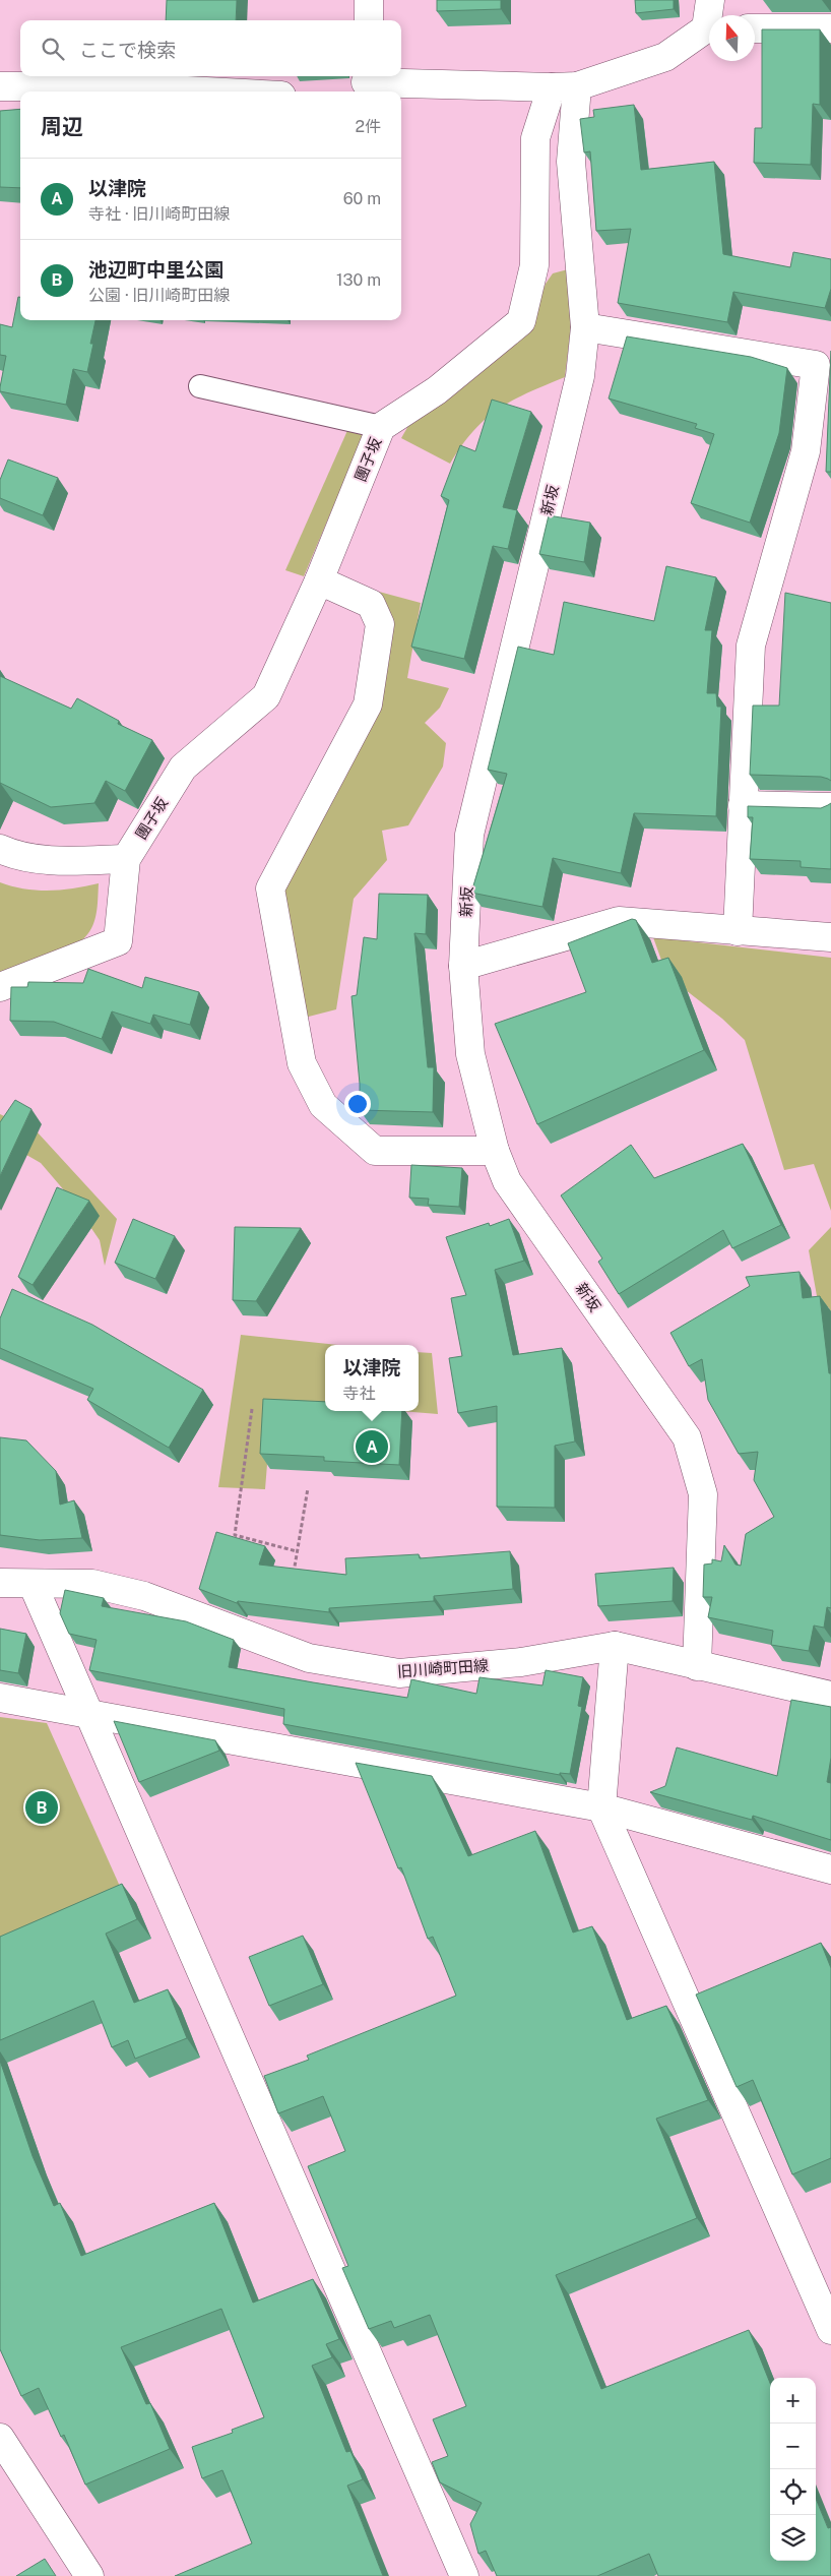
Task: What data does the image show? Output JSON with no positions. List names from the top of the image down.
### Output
{
  "streets": {
    "street": ["團子坂", "新坂", "旧川崎町田線"]
  },
  "crossings": [
    ["團子坂", "新坂"],
    ["新坂", "旧川崎町田線"]
  ],
  "north": "top",
  "page": {
    "search": "ここで検索",
    "heading": ["周辺", "2件"],
    "list": [
      {
        "mark": "A",
        "name": "以津院",
        "note": "寺社 · 旧川崎町田線",
        "value": "60 m"
      },
      {
        "mark": "B",
        "name": "池辺町中里公園",
        "note": "公園 · 旧川崎町田線",
        "value": "130 m"
      }
    ],
    "popup": ["以津院", "寺社"],
    "pins": ["A", "B"],
    "map_buttons": ["+", "−"]
  }
}
